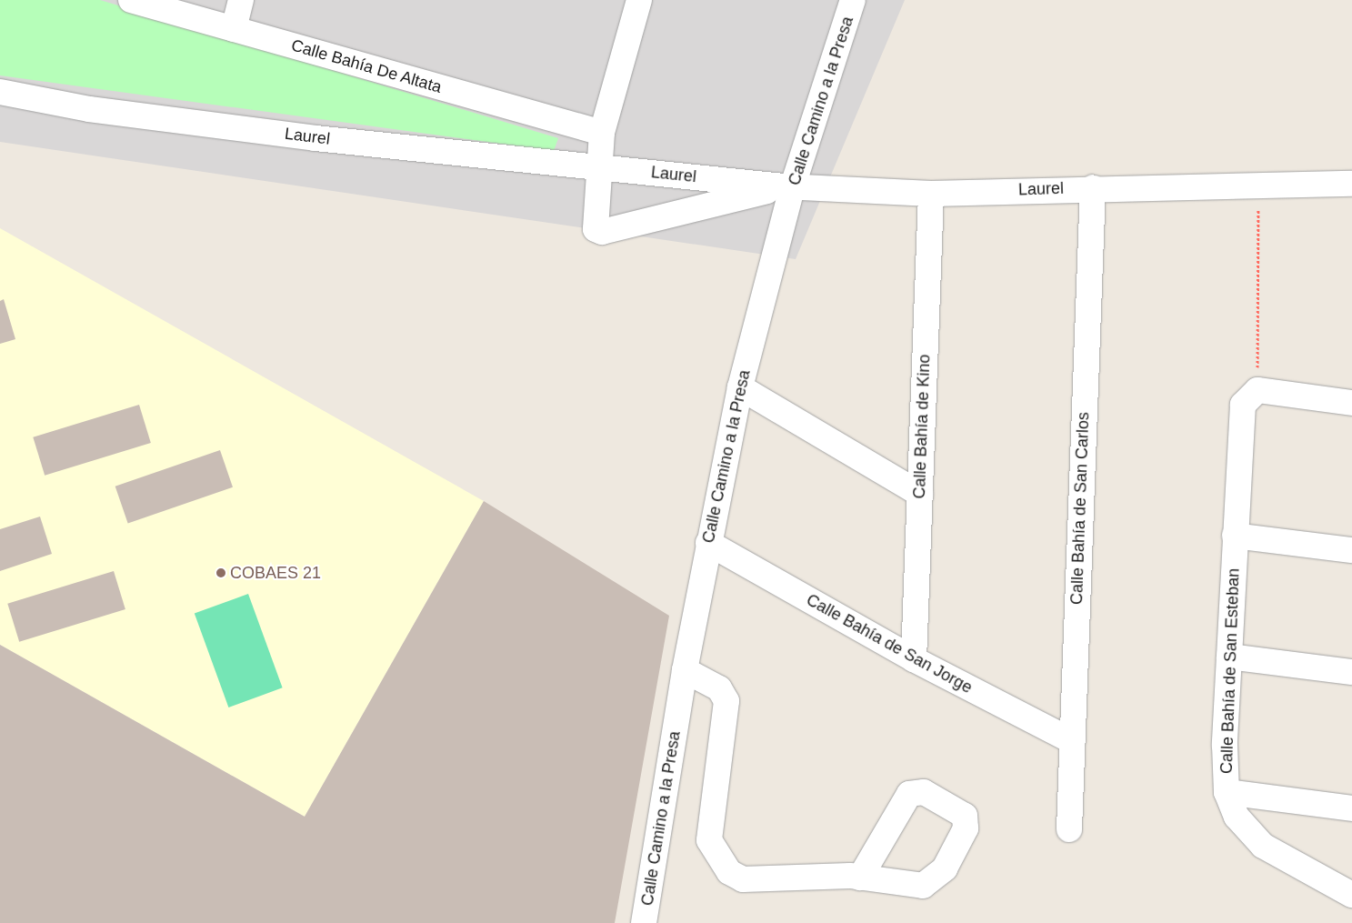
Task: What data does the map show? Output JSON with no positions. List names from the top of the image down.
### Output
{
  "streets": {
    "street": [
      "Calle Bahía De Altata",
      "Calle Camino a la Presa",
      "Laurel",
      "Calle Bahía de Kino",
      "Calle Bahía de San Carlos",
      "Calle Bahía de San Jorge",
      "Calle Bahía de San Esteban"
    ]
  },
  "crossings": [
    ["Calle Camino a la Presa", "Laurel"],
    ["Calle Camino a la Presa", "Calle Bahía de San Jorge"],
    ["Laurel", "Calle Bahía de Kino"],
    ["Laurel", "Calle Bahía de San Carlos"],
    ["Calle Bahía de Kino", "Calle Bahía de San Jorge"],
    ["Calle Bahía de San Carlos", "Calle Bahía de San Jorge"]
  ],
  "places": ["COBAES 21"]
}
